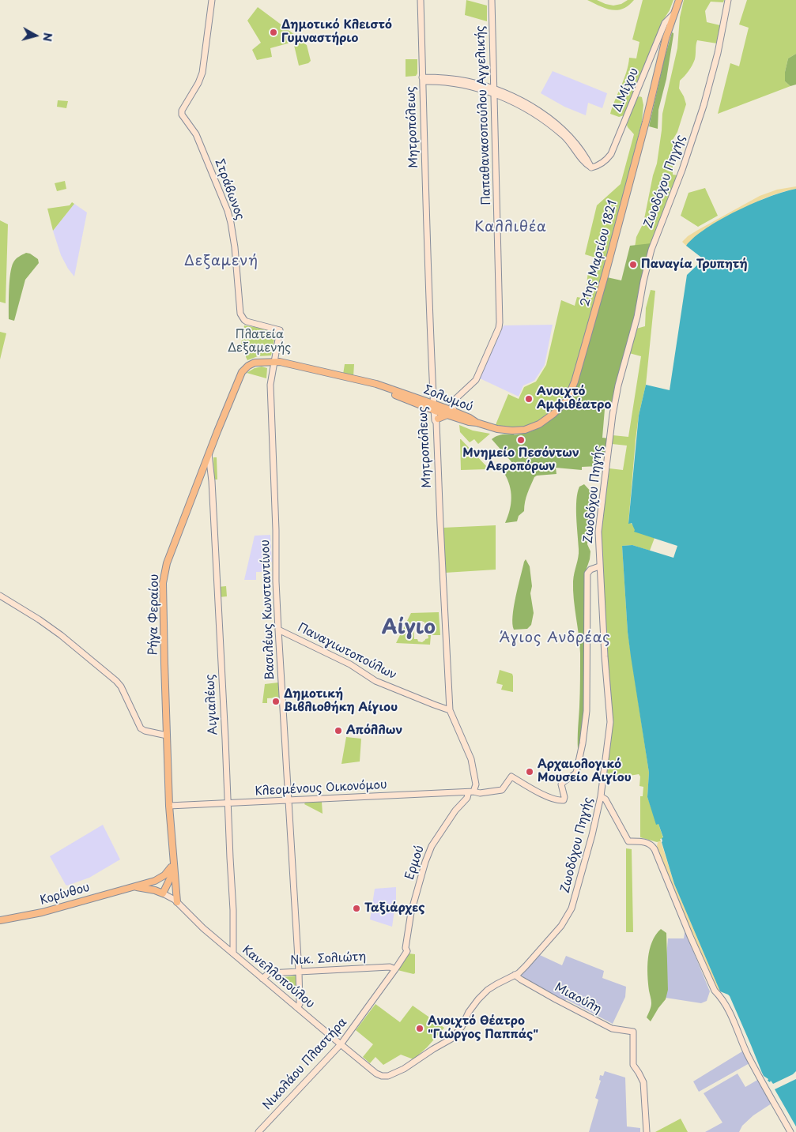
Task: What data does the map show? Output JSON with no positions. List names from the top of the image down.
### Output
{
  "streets": {
    "main road": [
      "21ης Μαρτίου 1821",
      "Σολωμού",
      "Ρήγα Φεραίου",
      "Κορίνθου"
    ],
    "street": [
      "Δ.Μίχου",
      "Παπαθανασοπούλου Αγγελικής",
      "Μητροπόλεως",
      "Ζωοδόχου Πηγής",
      "Στράβωνος",
      "Βασιλέως Κωνσταντίνου",
      "Παναγιωτοπούλων",
      "Αιγιαλέως",
      "Κλεομένους Οικονόμου",
      "Ερμού",
      "Νικ. Σολιώτη",
      "Κανελλοπούλου",
      "Μιαούλη",
      "Νικολάου Πλαστήρα"
    ]
  },
  "crossings": [
    ["Δ.Μίχου", "Παπαθανασοπούλου Αγγελικής"],
    ["Δ.Μίχου", "21ης Μαρτίου 1821"],
    ["Παπαθανασοπούλου Αγγελικής", "Σολωμού"],
    ["Μητροπόλεως", "Σολωμού"],
    ["Μητροπόλεως", "Παναγιωτοπούλων"],
    ["Μητροπόλεως", "Κλεομένους Οικονόμου"],
    ["Ζωοδόχου Πηγής", "Κανελλοπούλου"],
    ["Ζωοδόχου Πηγής", "Μιαούλη"],
    ["Στράβωνος", "Βασιλέως Κωνσταντίνου"],
    ["21ης Μαρτίου 1821", "Σολωμού"],
    ["Σολωμού", "Βασιλέως Κωνσταντίνου"],
    ["Σολωμού", "Ρήγα Φεραίου"],
    ["Βασιλέως Κωνσταντίνου", "Παναγιωτοπούλων"],
    ["Βασιλέως Κωνσταντίνου", "Κλεομένους Οικονόμου"],
    ["Βασιλέως Κωνσταντίνου", "Νικ. Σολιώτη"],
    ["Βασιλέως Κωνσταντίνου", "Κανελλοπούλου"],
    ["Ρήγα Φεραίου", "Αιγιαλέως"],
    ["Ρήγα Φεραίου", "Κλεομένους Οικονόμου"],
    ["Ρήγα Φεραίου", "Κορίνθου"],
    ["Αιγιαλέως", "Κλεομένους Οικονόμου"],
    ["Αιγιαλέως", "Κανελλοπούλου"],
    ["Κλεομένους Οικονόμου", "Ερμού"],
    ["Ερμού", "Νικολάου Πλαστήρα"],
    ["Κορίνθου", "Κανελλοπούλου"],
    ["Νικ. Σολιώτη", "Κανελλοπούλου"],
    ["Νικ. Σολιώτη", "Νικολάου Πλαστήρα"],
    ["Κανελλοπούλου", "Νικολάου Πλαστήρα"]
  ],
  "districts": [
    "Καλλιθέα",
    "Δεξαμενή",
    "Αίγιο",
    "Άγιος Ανδρέας"
  ],
  "parks": ["Πλατεία Δεξαμενής"],
  "places": [
    "Δημοτικό Κλειστό Γυμναστήριο",
    "Παναγία Τρυπητή",
    "Aνοιχτό Aμφιθέατρο",
    "Μνημείο Πεσόντων Αεροπόρων",
    "Δημοτική Βιβλιοθήκη Αίγιου",
    "Απόλλων",
    "Αρχαιολογικό Μουσείο Αιγίου",
    "Ταξιάρχες",
    "Ανοιχτό Θέατρο \"Γιώργος Παππάς\""
  ],
  "north": "right"
}
